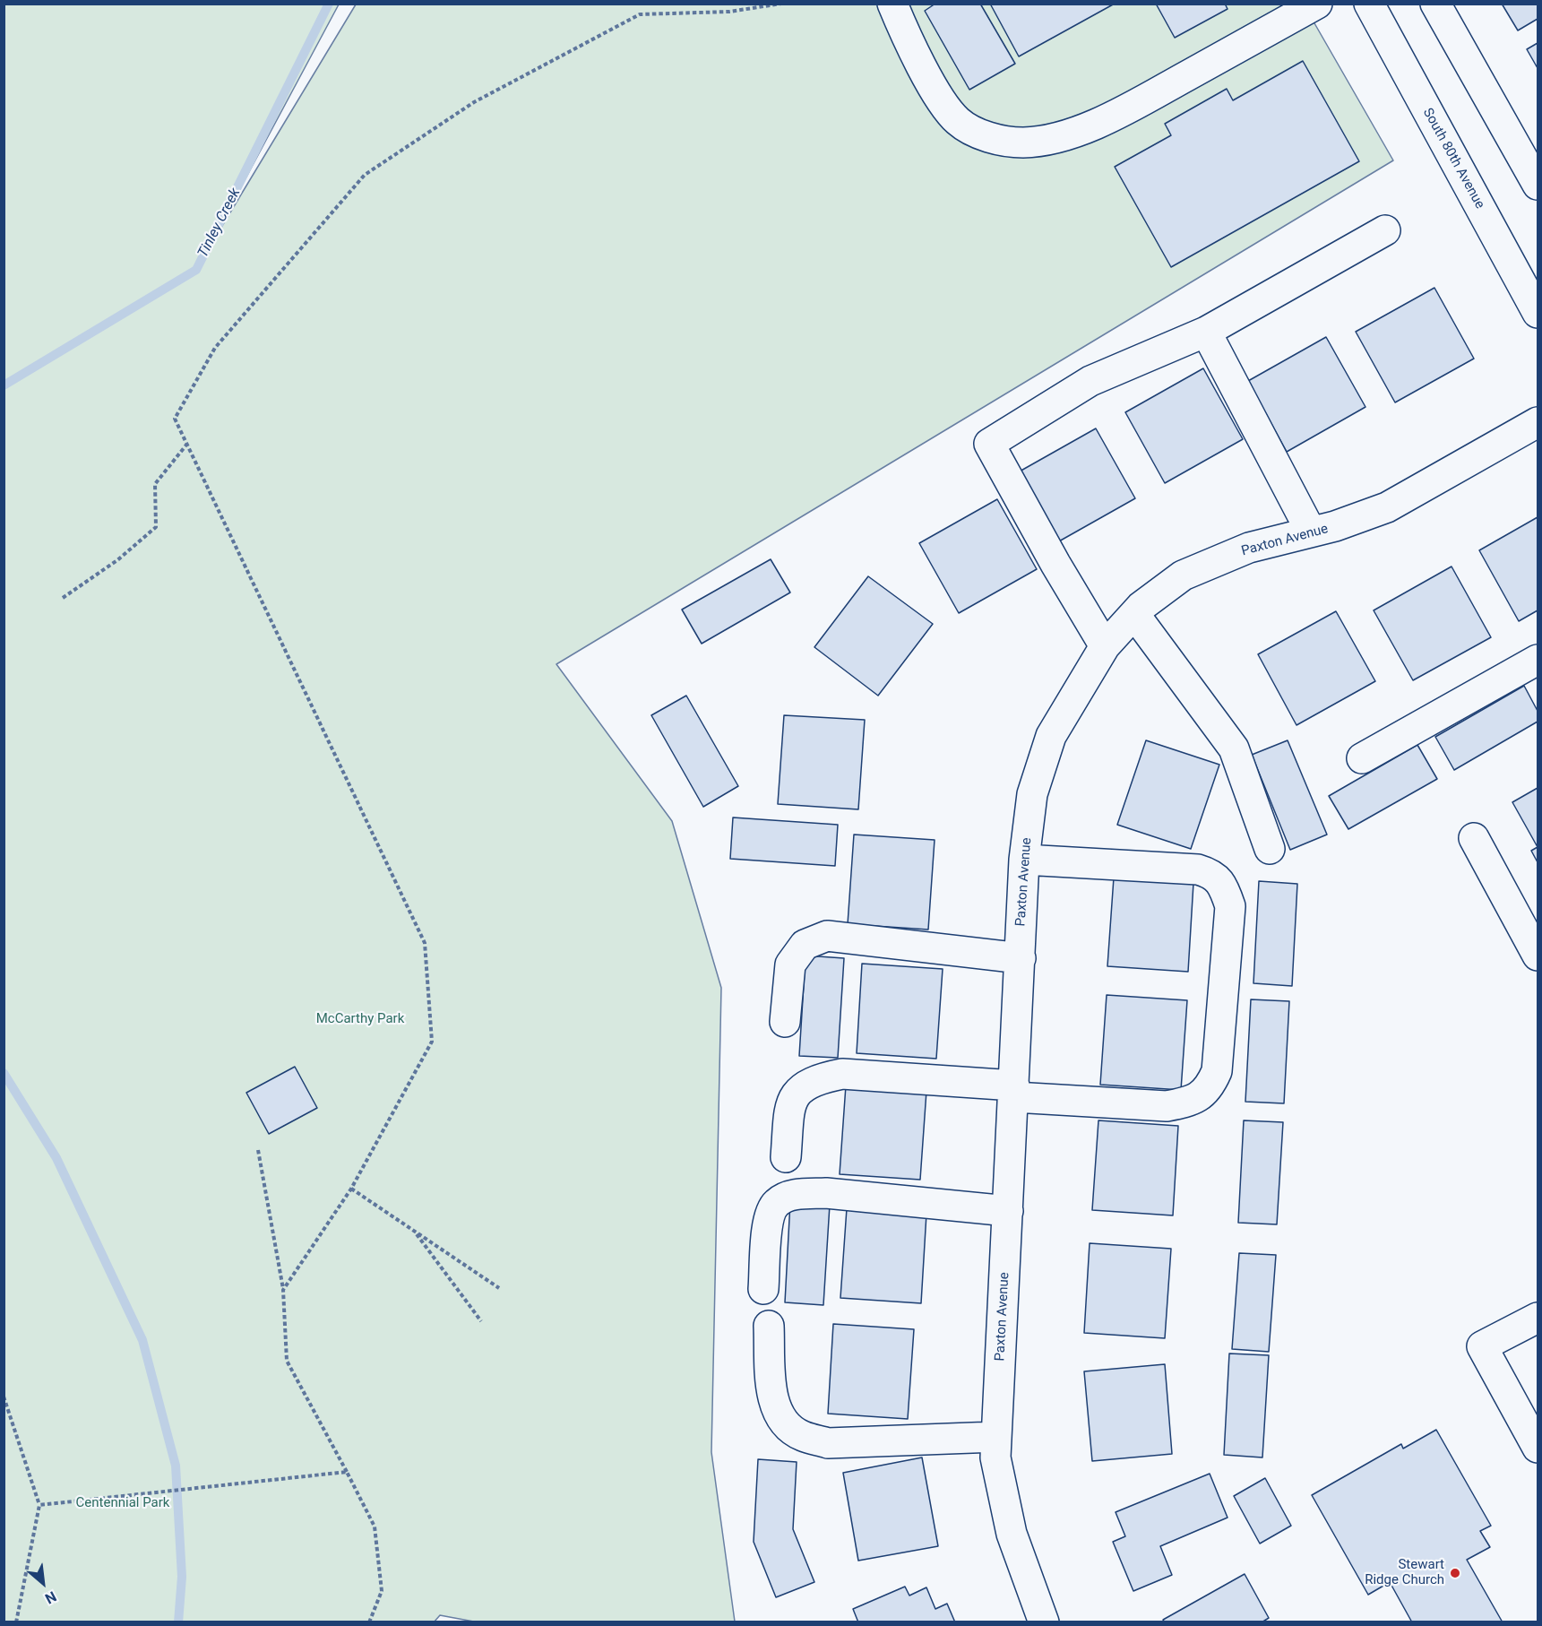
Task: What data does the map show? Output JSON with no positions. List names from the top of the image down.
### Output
{
  "streets": {
    "street": ["South 80th Avenue", "Paxton Avenue"]
  },
  "water": ["Tinley Creek"],
  "parks": ["McCarthy Park", "Centennial Park"],
  "places": ["Stewart Ridge Church"],
  "north": "bottom right"
}
